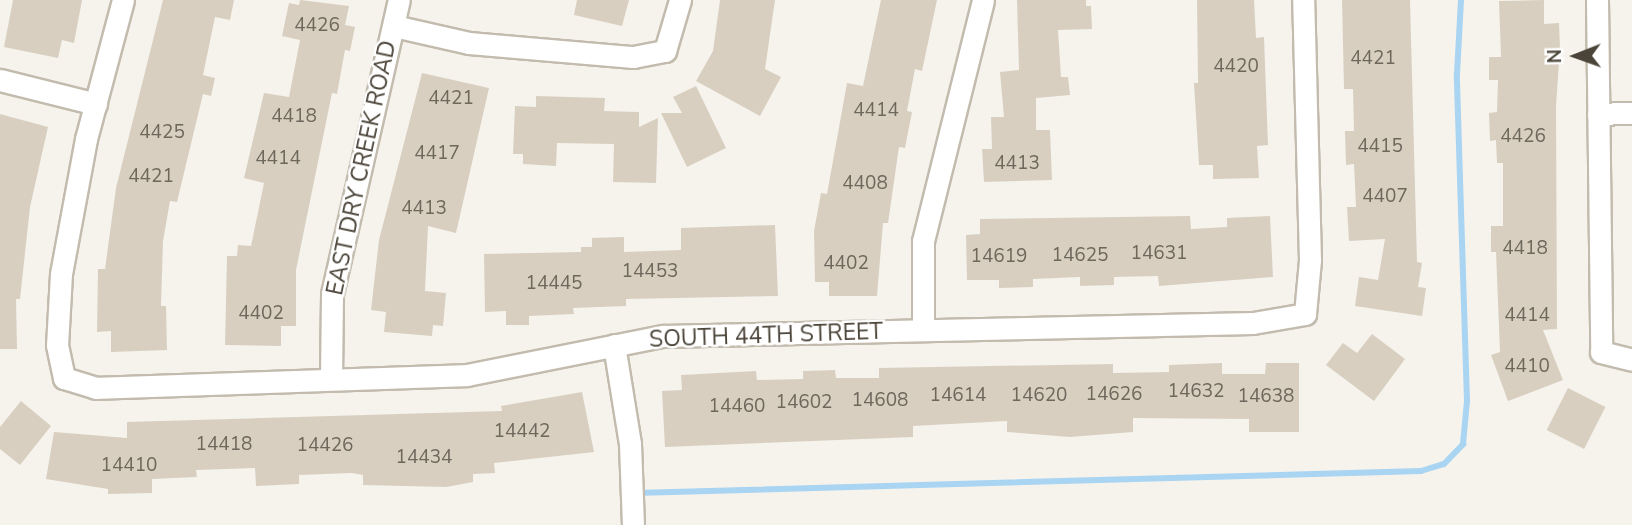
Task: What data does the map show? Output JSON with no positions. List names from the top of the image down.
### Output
{
  "streets": {
    "street": ["EAST DRY CREEK ROAD", "SOUTH 44TH STREET"]
  },
  "crossings": [
    ["EAST DRY CREEK ROAD", "SOUTH 44TH STREET"]
  ],
  "house_numbers": [
    "4426",
    "4421",
    "4420",
    "4421",
    "4414",
    "4418",
    "4425",
    "4426",
    "4415",
    "4417",
    "4414",
    "4413",
    "4421",
    "4408",
    "4407",
    "4413",
    "4418",
    "14631",
    "14625",
    "14619",
    "4402",
    "14453",
    "14445",
    "4402",
    "4414",
    "4410",
    "14632",
    "14626",
    "14614",
    "14620",
    "14638",
    "14608",
    "14602",
    "14460",
    "14442",
    "14418",
    "14426",
    "14434",
    "14410"
  ],
  "north": "left"
}
